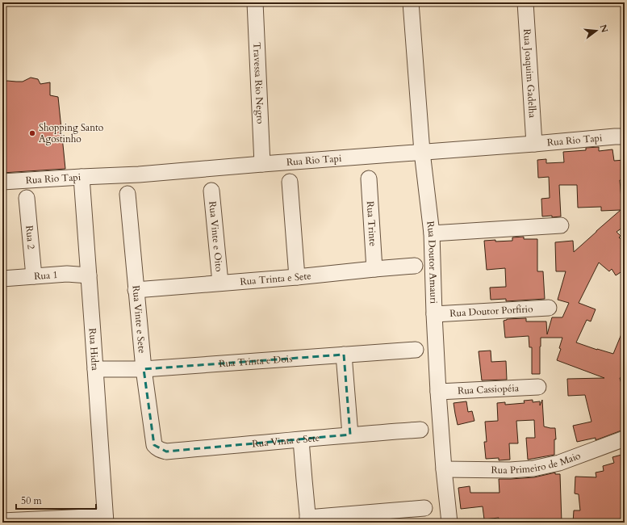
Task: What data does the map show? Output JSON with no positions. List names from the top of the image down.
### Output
{
  "streets": {
    "street": [
      "Rua Joaquim Gadelha",
      "Travessa Rio Negro",
      "Rua Rio Tapi",
      "Rua Trinte",
      "Rua Vinte e Oito",
      "Rua 2",
      "Rua Doutor Amauri",
      "Rua 1",
      "Rua Trinta e Sete",
      "Rua Doutor Porfírio",
      "Rua Vinte e Sete",
      "Rua Hidra",
      "Rua Trinta e Dois",
      "Rua Cassiopéia",
      "Rua Vinta e Sete",
      "Rua Primeiro de Maio"
    ]
  },
  "crossings": [
    ["Rua Joaquim Gadelha", "Rua Rio Tapi"],
    ["Travessa Rio Negro", "Rua Rio Tapi"],
    ["Rua Rio Tapi", "Rua Doutor Amauri"],
    ["Rua Rio Tapi", "Rua Hidra"],
    ["Rua Trinte", "Rua Trinta e Sete"],
    ["Rua Vinte e Oito", "Rua Trinta e Sete"],
    ["Rua 2", "Rua 1"],
    ["Rua Doutor Amauri", "Rua Doutor Porfírio"],
    ["Rua Doutor Amauri", "Rua Cassiopéia"],
    ["Rua Doutor Amauri", "Rua Primeiro de Maio"],
    ["Rua 1", "Rua Hidra"],
    ["Rua Trinta e Sete", "Rua Vinte e Sete"],
    ["Rua Vinte e Sete", "Rua Trinta e Dois"],
    ["Rua Vinte e Sete", "Rua Vinta e Sete"],
    ["Rua Hidra", "Rua Trinta e Dois"]
  ],
  "places": ["Shopping Santo Agostinho"],
  "scale_bar": "50 m",
  "north": "right"
}
